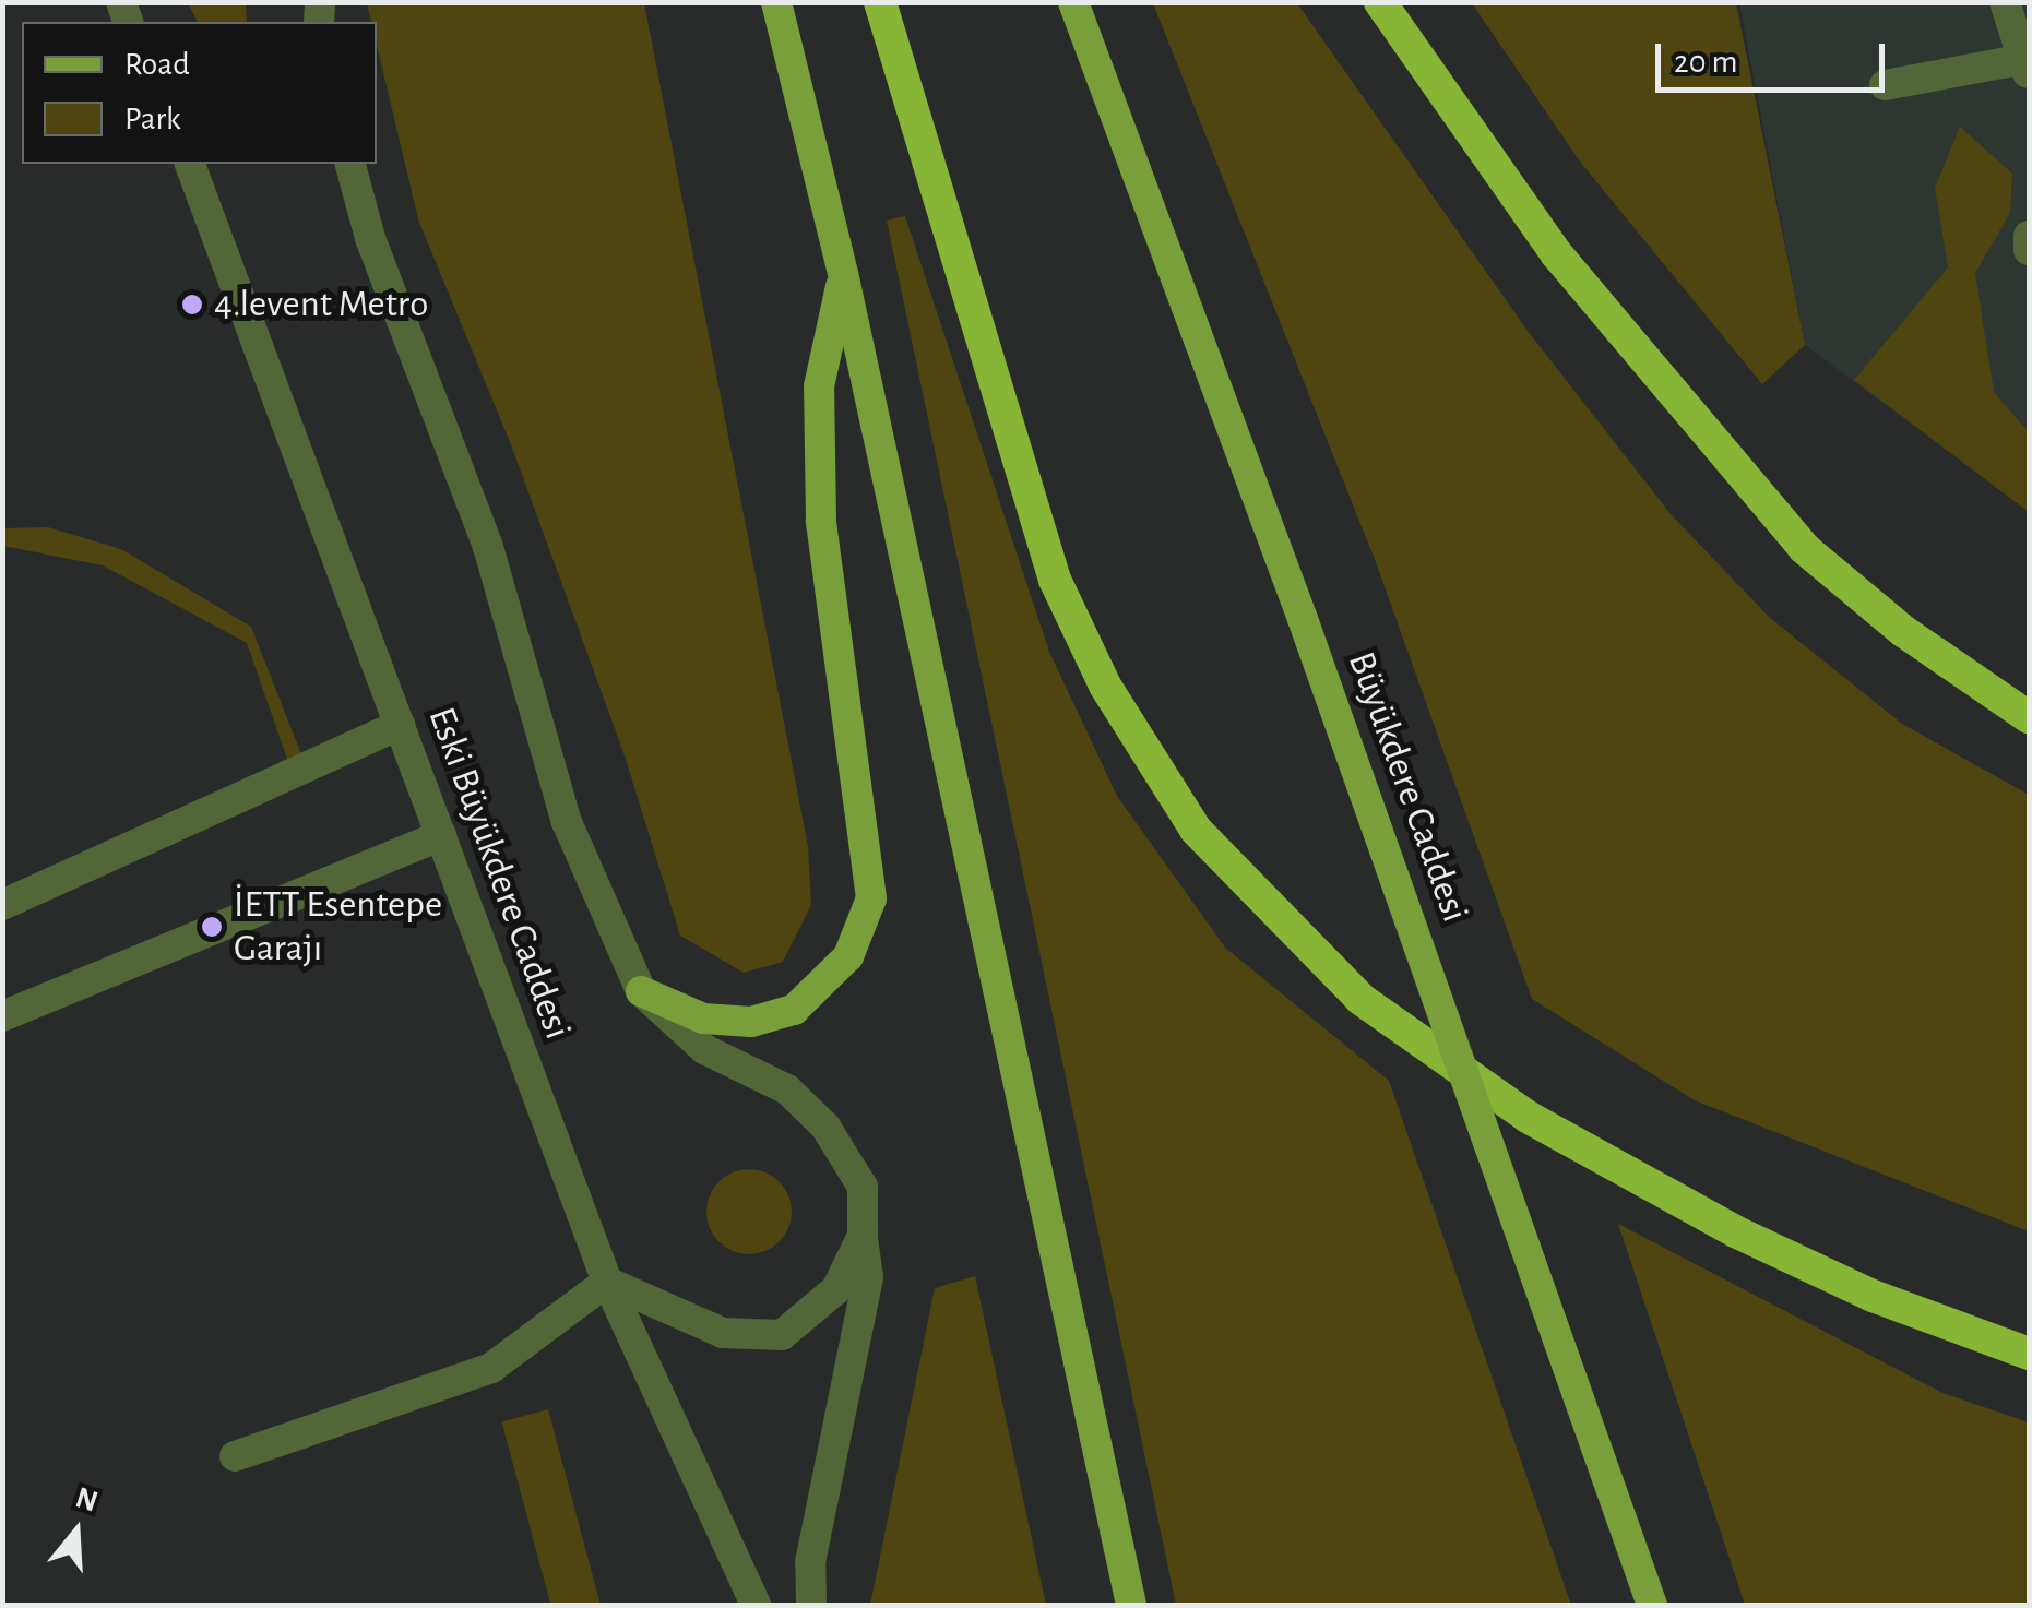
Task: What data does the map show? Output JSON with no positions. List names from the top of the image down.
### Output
{
  "streets": {
    "main road": ["Büyükdere Caddesi"],
    "street": ["Eski Büyükdere Caddesi"]
  },
  "places": ["4.levent Metro", "İETT Esentepe Garajı"],
  "legend": ["Road", "Park"],
  "scale_bar": "20 m",
  "north": "top"
}
